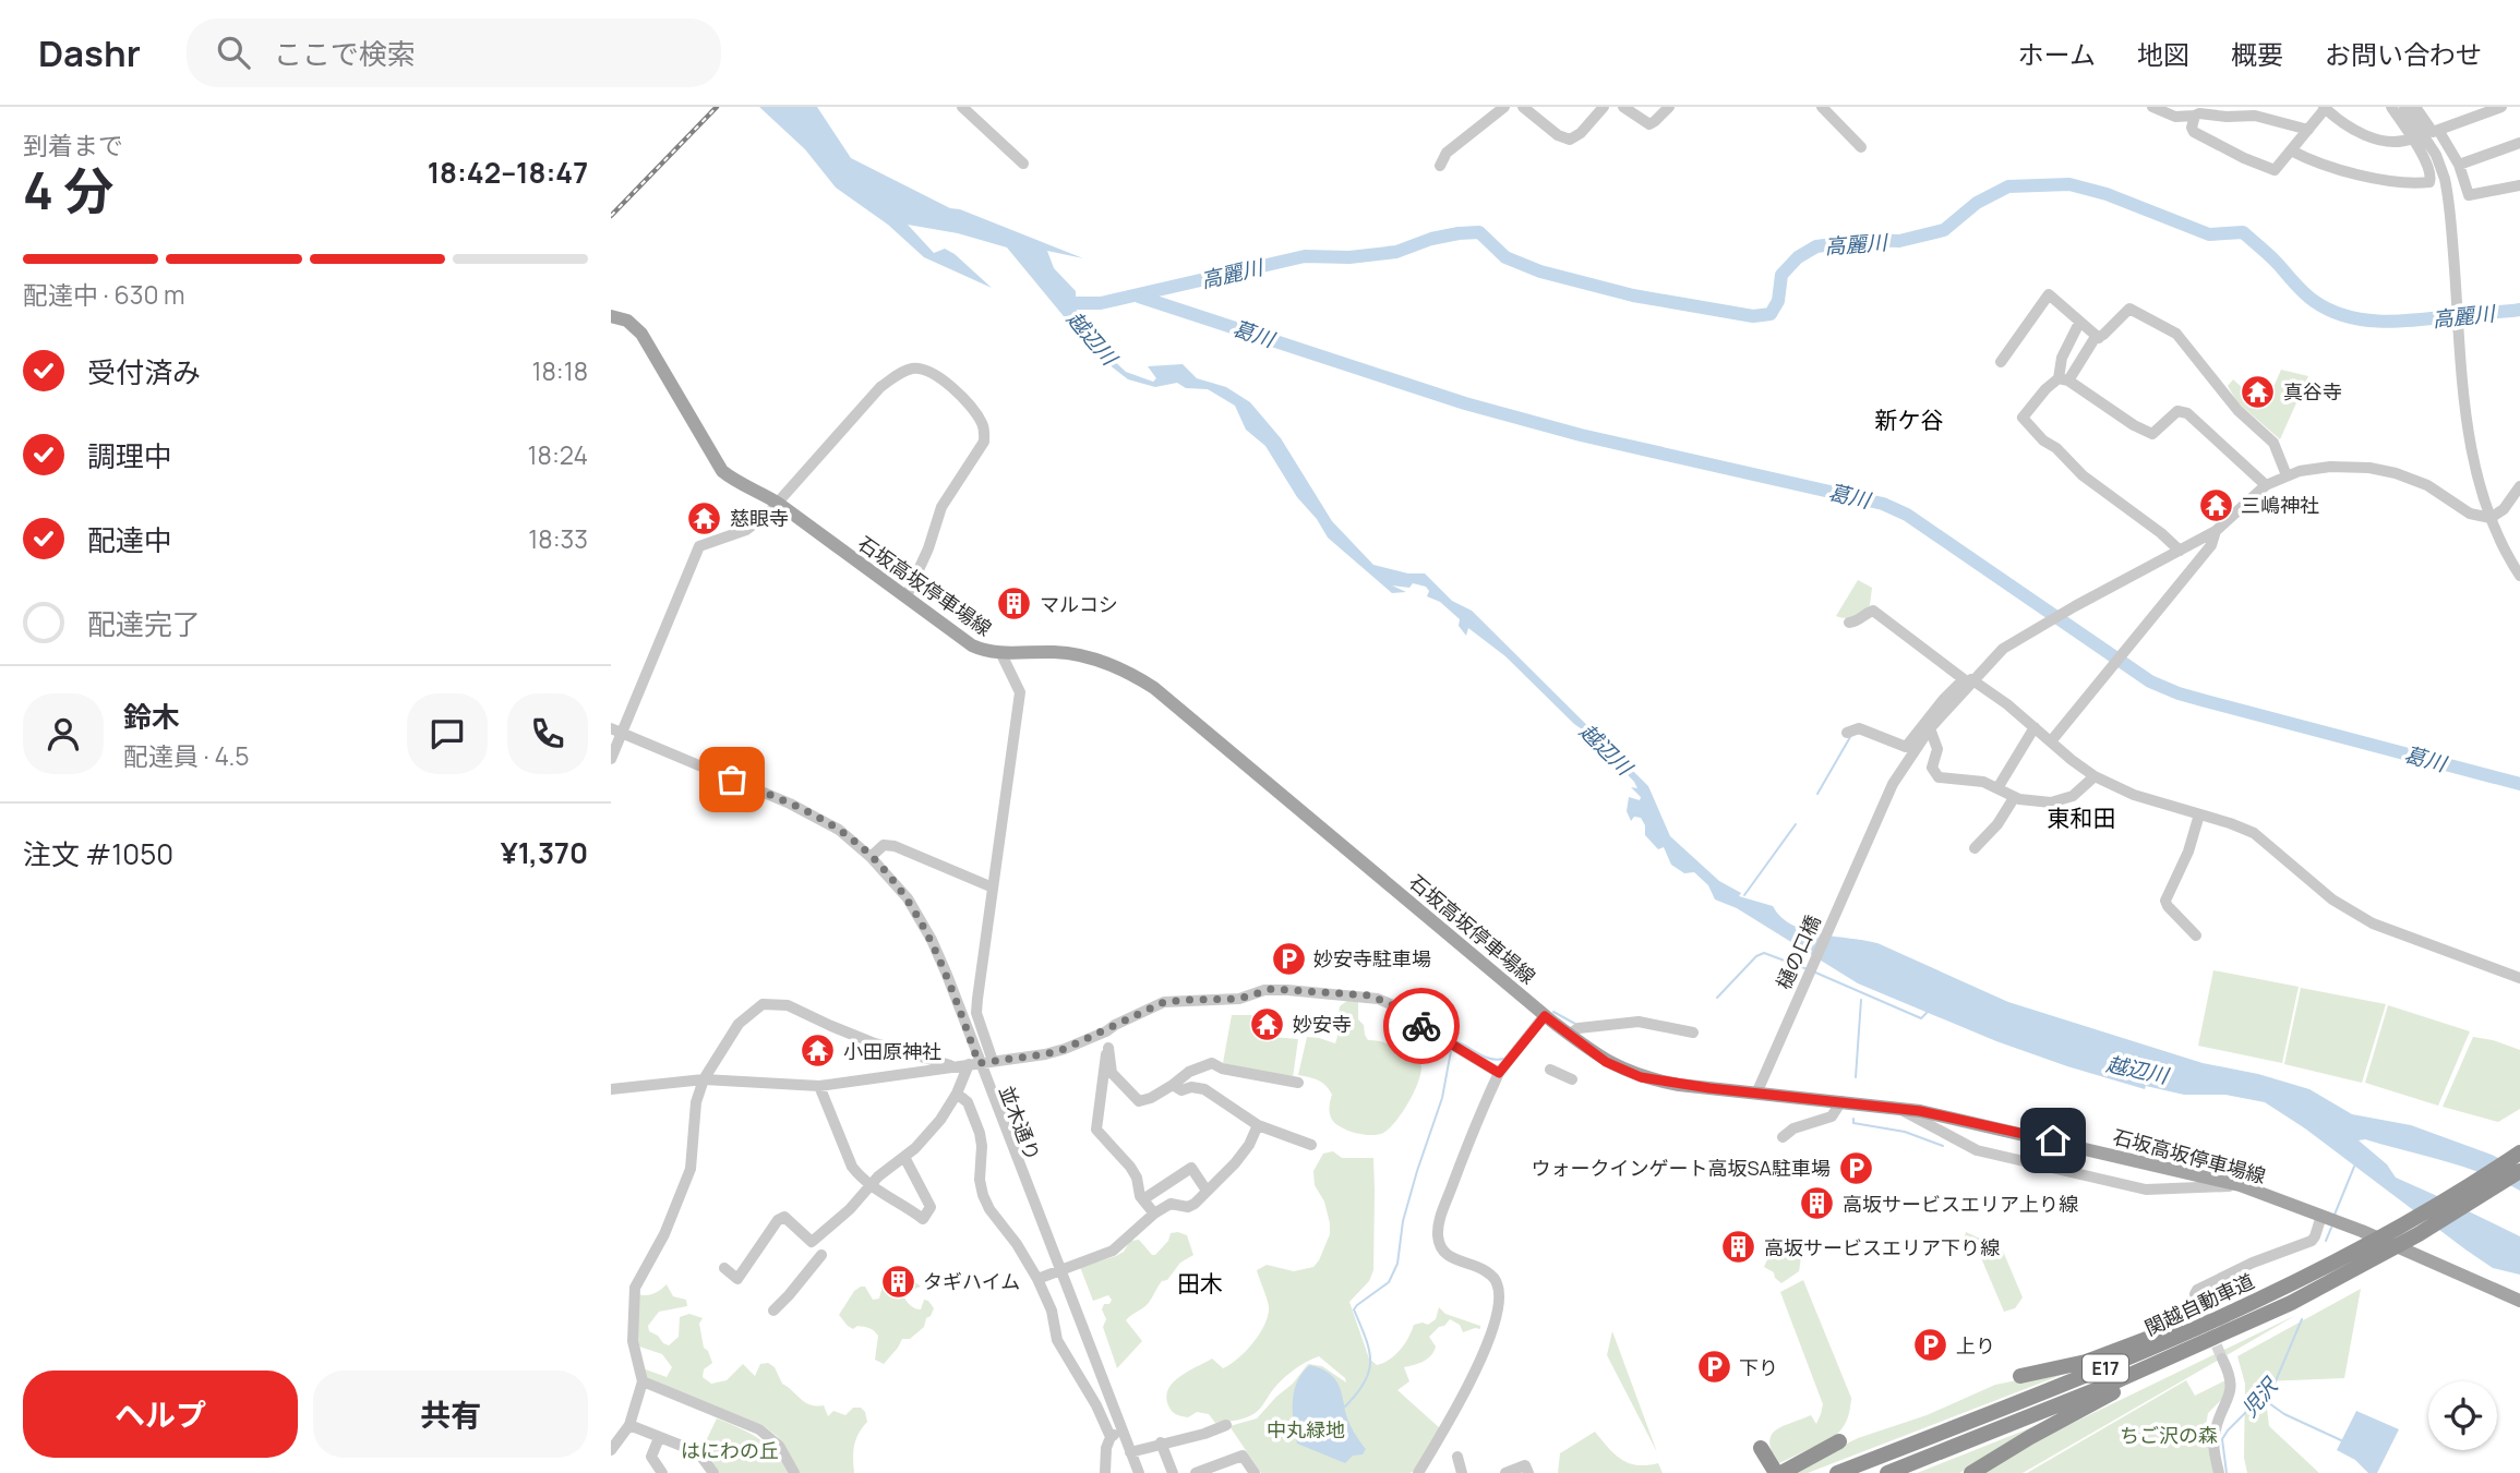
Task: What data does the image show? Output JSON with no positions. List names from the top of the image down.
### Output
{
  "streets": {
    "highway": ["関越自動車道", "E17"],
    "main road": ["石坂高坂停車場線"],
    "street": ["樋の口橋", "並木通り"]
  },
  "crossings": [
    ["石坂高坂停車場線", "樋の口橋"]
  ],
  "districts": ["新ケ谷", "東和田", "田木"],
  "water": [
    "高麗川",
    "葛川",
    "越辺川",
    "児沢"
  ],
  "parks": ["中丸緑地", "ちご沢の森", "はにわの丘"],
  "places": {
    "temple": [
      "真谷寺",
      "三嶋神社",
      "慈眼寺",
      "妙安寺",
      "小田原神社"
    ],
    "building": [
      "マルコシ",
      "高坂サービスエリア上り線",
      "高坂サービスエリア下り線",
      "タギハイム"
    ],
    "parking": [
      "妙安寺駐車場",
      "ウォークインゲート高坂SA駐車場",
      "上り",
      "下り"
    ]
  },
  "page": {
    "header": "Dashr",
    "search": "ここで検索",
    "nav": [
      "ホーム",
      "地図",
      "概要",
      "お問い合わせ"
    ],
    "heading": ["4 分", "到着まで", "18:42–18:47"],
    "panel": [
      "鈴木",
      "配達員 · 4.5",
      "注文 #1050",
      "¥1,370"
    ],
    "bar": "配達中 · 630 m",
    "list": [
      ["受付済み", "18:18"],
      ["調理中", "18:24"],
      ["配達中", "18:33"],
      "配達完了"
    ],
    "buttons": ["ヘルプ", "共有"]
  }
}
